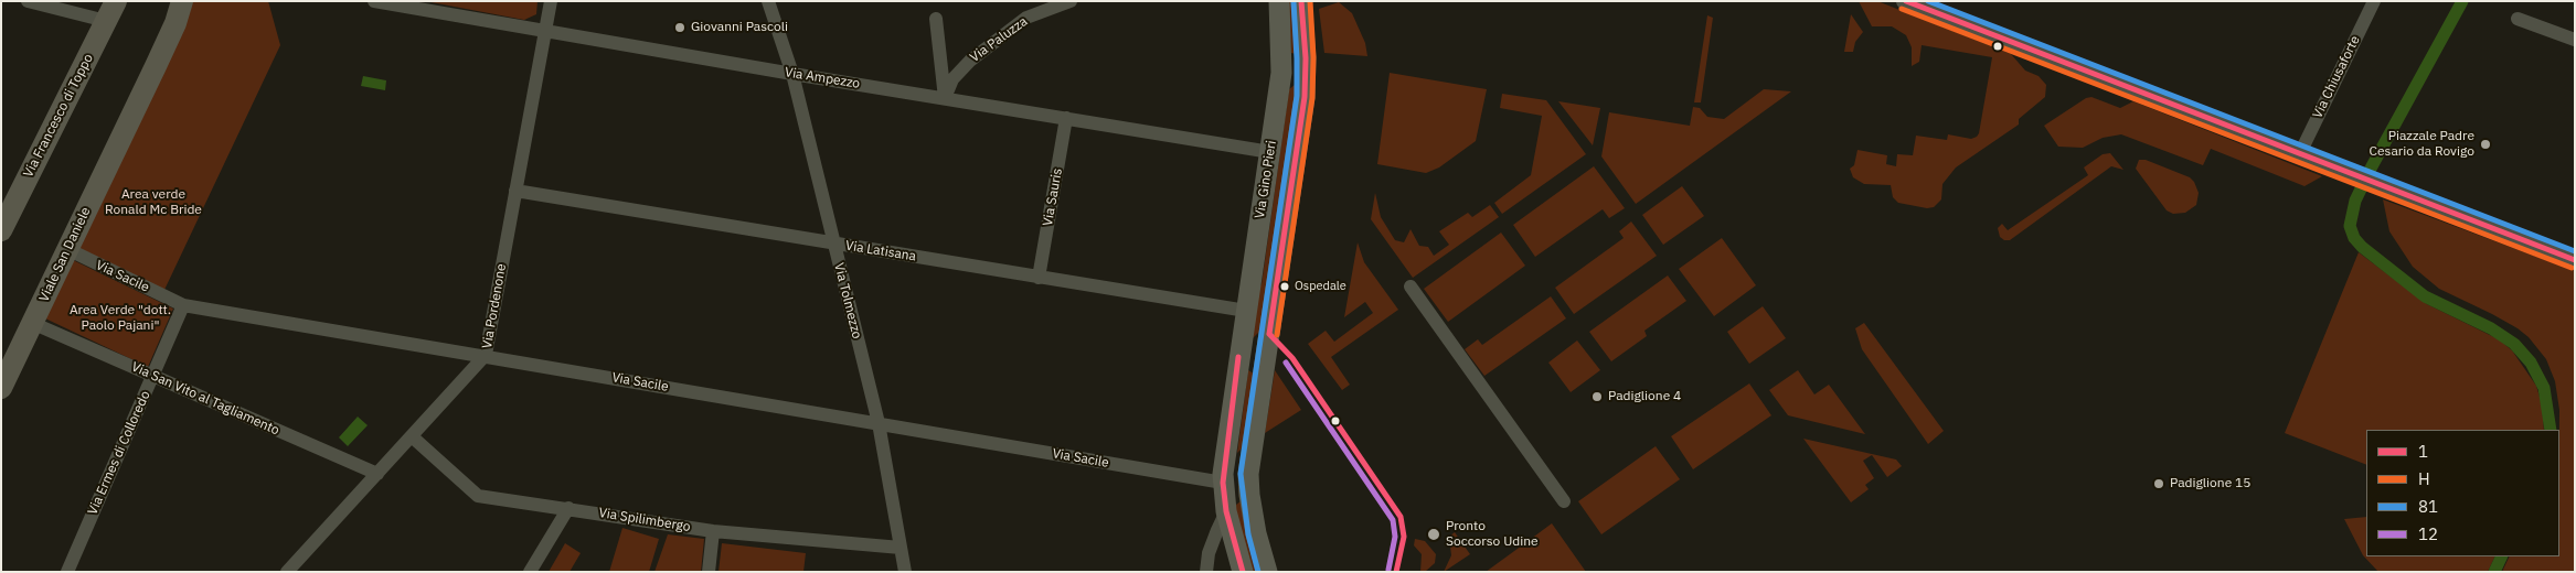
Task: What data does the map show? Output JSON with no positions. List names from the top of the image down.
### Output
{
  "streets": {
    "main road": ["Via Francesco di Toppo", "Via Gino Pieri", "Viale San Daniele"],
    "street": [
      "Via Paluzza",
      "Via Chiusaforte",
      "Via Ampezzo",
      "Via Sauris",
      "Via Latisana",
      "Via Sacile",
      "Via Tolmezzo",
      "Via Pordenone",
      "Via San Vito al Tagliamento",
      "Via Ermes di Colloredo",
      "Via Spilimbergo"
    ]
  },
  "crossings": [
    ["Via Paluzza", "Via Ampezzo"],
    ["Via Ampezzo", "Via Gino Pieri"],
    ["Via Ampezzo", "Via Sauris"],
    ["Via Ampezzo", "Via Tolmezzo"],
    ["Via Ampezzo", "Via Pordenone"],
    ["Via Gino Pieri", "Via Latisana"],
    ["Via Gino Pieri", "Via Sacile"],
    ["Via Sauris", "Via Latisana"],
    ["Via Latisana", "Via Tolmezzo"],
    ["Via Latisana", "Via Pordenone"],
    ["Viale San Daniele", "Via Sacile"],
    ["Viale San Daniele", "Via San Vito al Tagliamento"],
    ["Via Sacile", "Via Tolmezzo"],
    ["Via Sacile", "Via Pordenone"],
    ["Via Sacile", "Via Ermes di Colloredo"],
    ["Via Tolmezzo", "Via Spilimbergo"],
    ["Via Pordenone", "Via San Vito al Tagliamento"],
    ["Via Pordenone", "Via Spilimbergo"],
    ["Via San Vito al Tagliamento", "Via Ermes di Colloredo"]
  ],
  "parks": ["Area verde Ronald Mc Bride", "Area Verde \"dott. Paolo Pajani\""],
  "places": [
    "Giovanni Pascoli",
    "Piazzale Padre Cesario da Rovigo",
    "Ospedale",
    "Padiglione 4",
    "Padiglione 15",
    "Pronto Soccorso Udine"
  ],
  "lines": [
    "transit line 1",
    "transit line H",
    "transit line 81",
    "transit line 12"
  ],
  "legend": [
    "1",
    "H",
    "81",
    "12"
  ]
}
